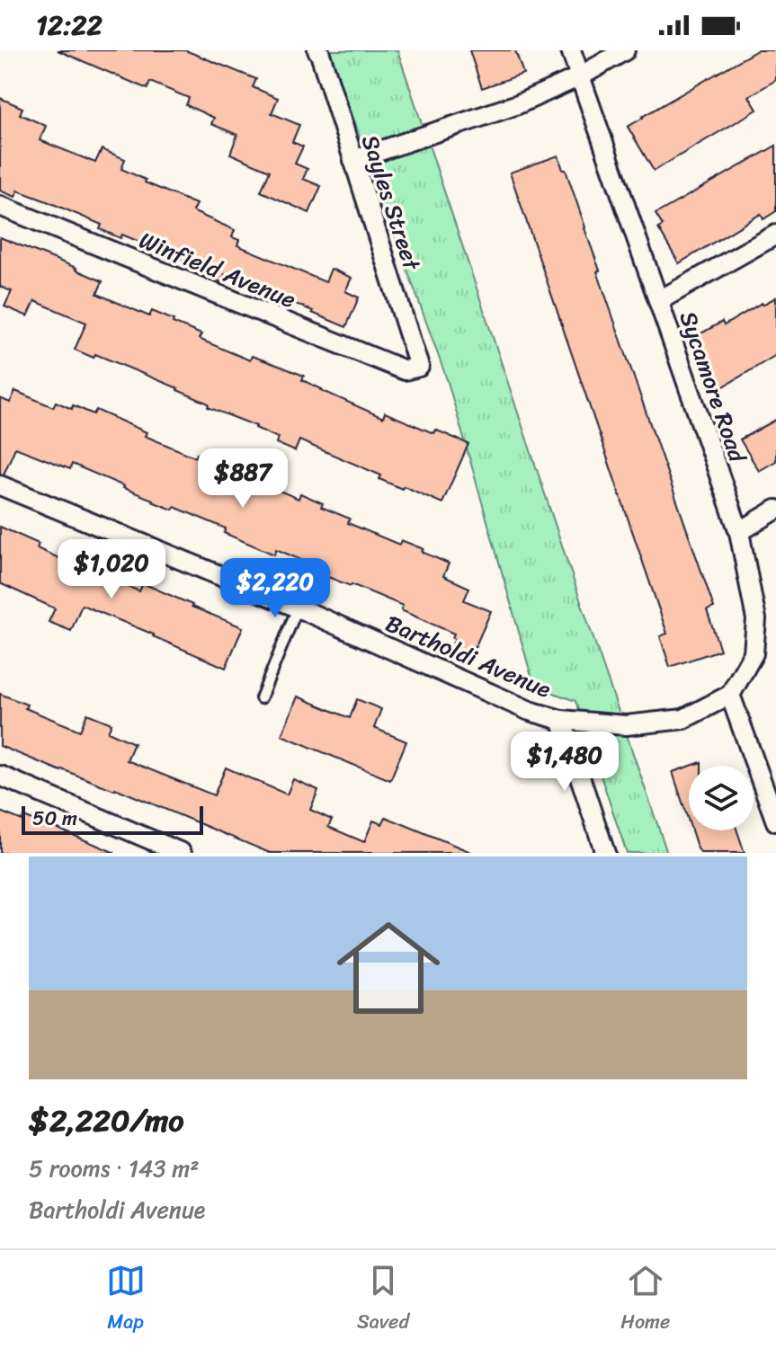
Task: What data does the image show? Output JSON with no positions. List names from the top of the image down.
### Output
{
  "streets": {
    "street": [
      "Sayles Street",
      "Winfield Avenue",
      "Sycamore Road",
      "Bartholdi Avenue"
    ]
  },
  "crossings": [
    ["Sayles Street", "Winfield Avenue"]
  ],
  "scale_bar": "50 m",
  "page": {
    "status": "12:22",
    "price": [
      "$887",
      "$1,020",
      "$2,220",
      "$1,480"
    ],
    "scale": "50 m",
    "list": [
      {
        "name": "$2,220/mo",
        "note": "5 rooms · 143 m² · Bartholdi Avenue"
      }
    ],
    "tabs": ["Map", "Saved", "Home"]
  }
}
